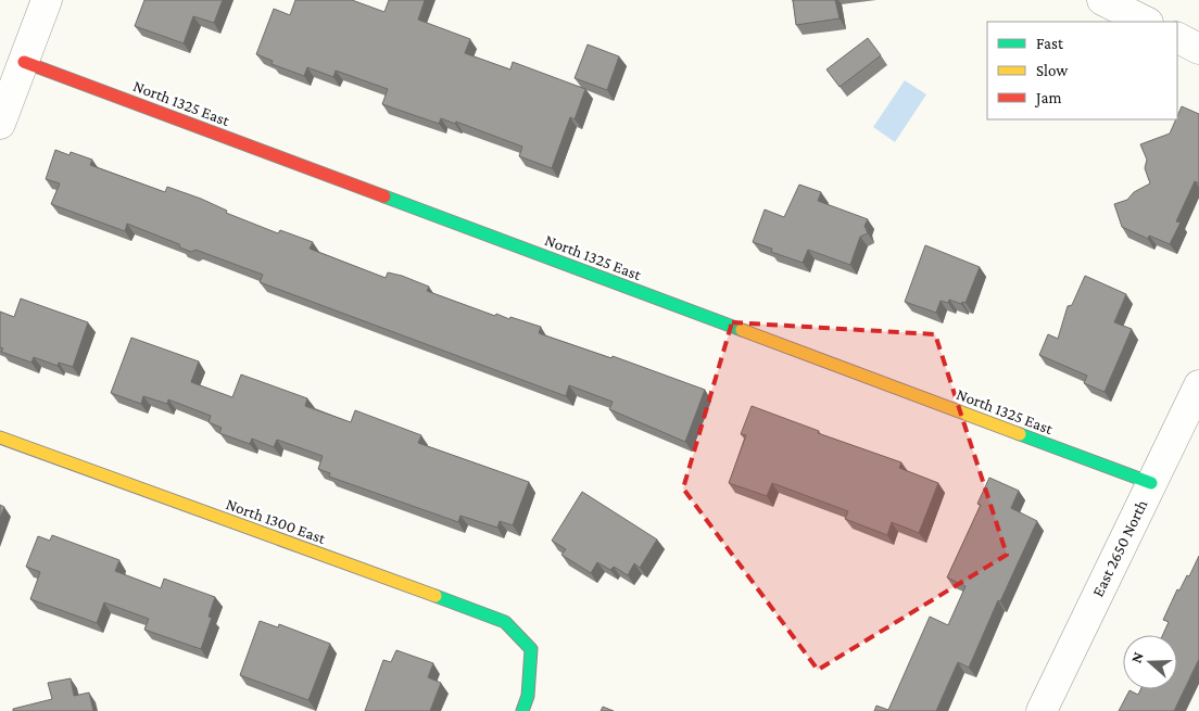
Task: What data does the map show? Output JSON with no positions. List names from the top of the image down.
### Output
{
  "streets": {
    "street": ["North 1325 East", "North 1300 East", "East 2650 North"]
  },
  "crossings": [
    ["North 1325 East", "East 2650 North"]
  ],
  "legend": ["Fast", "Slow", "Jam"],
  "north": "left"
}
